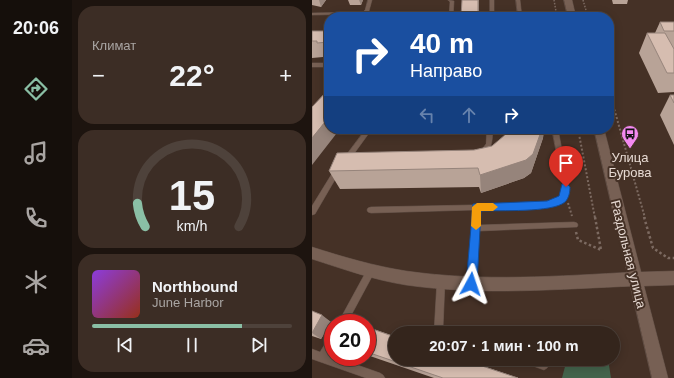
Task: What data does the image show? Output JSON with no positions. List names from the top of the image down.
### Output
{
  "streets": {
    "main road": ["Раздольная улица"]
  },
  "places": {
    "bus stop": ["Улица Бурова"]
  },
  "page": {
    "tabs": "20:06",
    "tile": "Климат",
    "turn": ["40 m", "Направо"],
    "heat": ["−", "22°", "+"],
    "song": ["Northbound", "June Harbor"],
    "limit": "20",
    "trip": "20:07 · 1 мин · 100 m",
    "gauge": ["15", "km/h"]
  }
}
